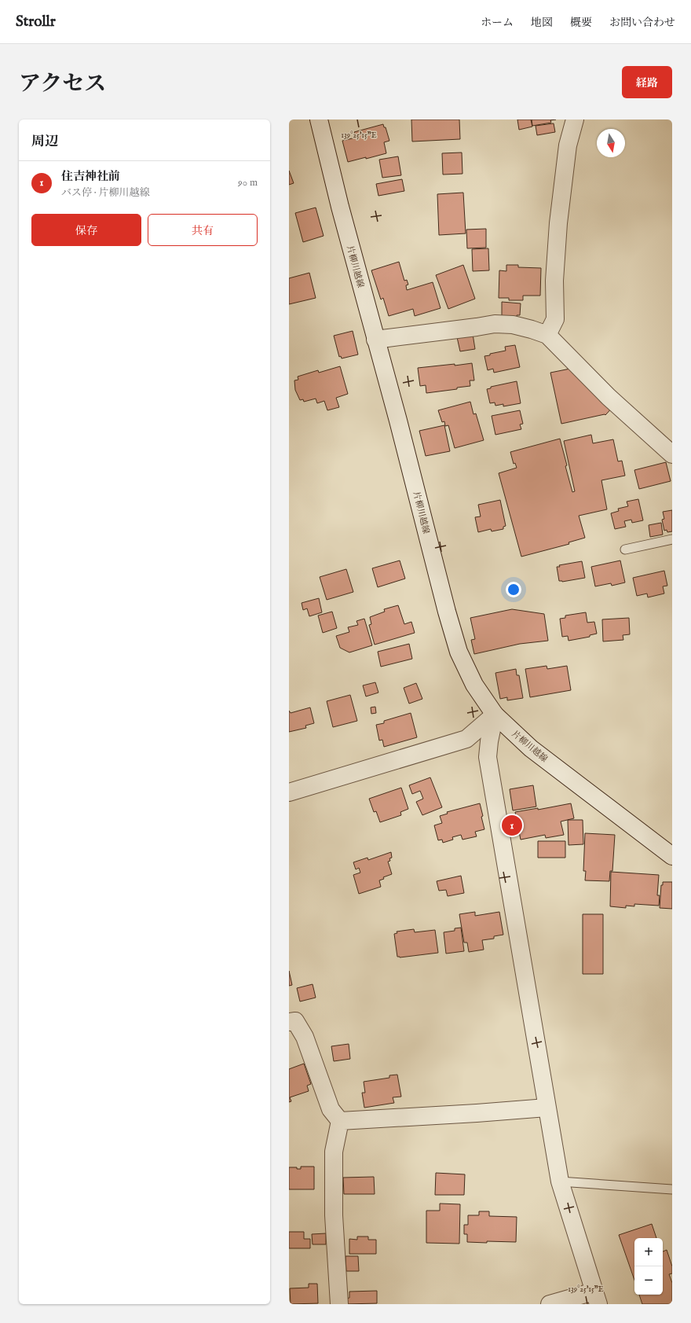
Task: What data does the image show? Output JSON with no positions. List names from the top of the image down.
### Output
{
  "streets": {
    "street": ["片柳川越線"]
  },
  "north": "bottom",
  "page": {
    "header": "Strollr",
    "nav": [
      "ホーム",
      "地図",
      "概要",
      "お問い合わせ"
    ],
    "title": "アクセス",
    "buttons": [
      "経路",
      ["保存", "共有"]
    ],
    "heading": "周辺",
    "list": [
      {
        "mark": "1",
        "name": "住吉神社前",
        "note": "バス停 · 片柳川越線",
        "value": "90 m"
      }
    ],
    "pins": "1",
    "map_buttons": ["+", "−"]
  },
  "coordinates": ["139°25'15\"E"]
}
